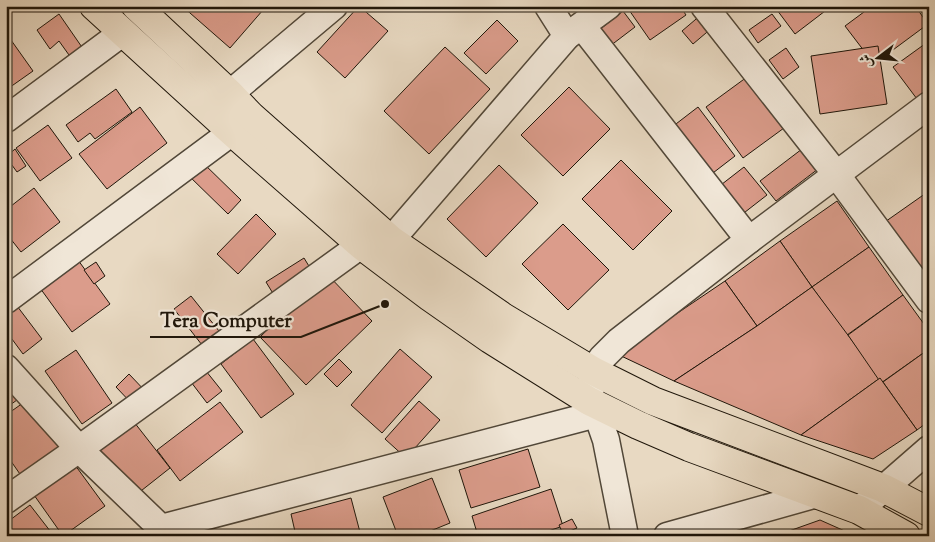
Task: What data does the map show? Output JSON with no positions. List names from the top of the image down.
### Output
{
  "places": ["Tera Computer"],
  "north": "left"
}
